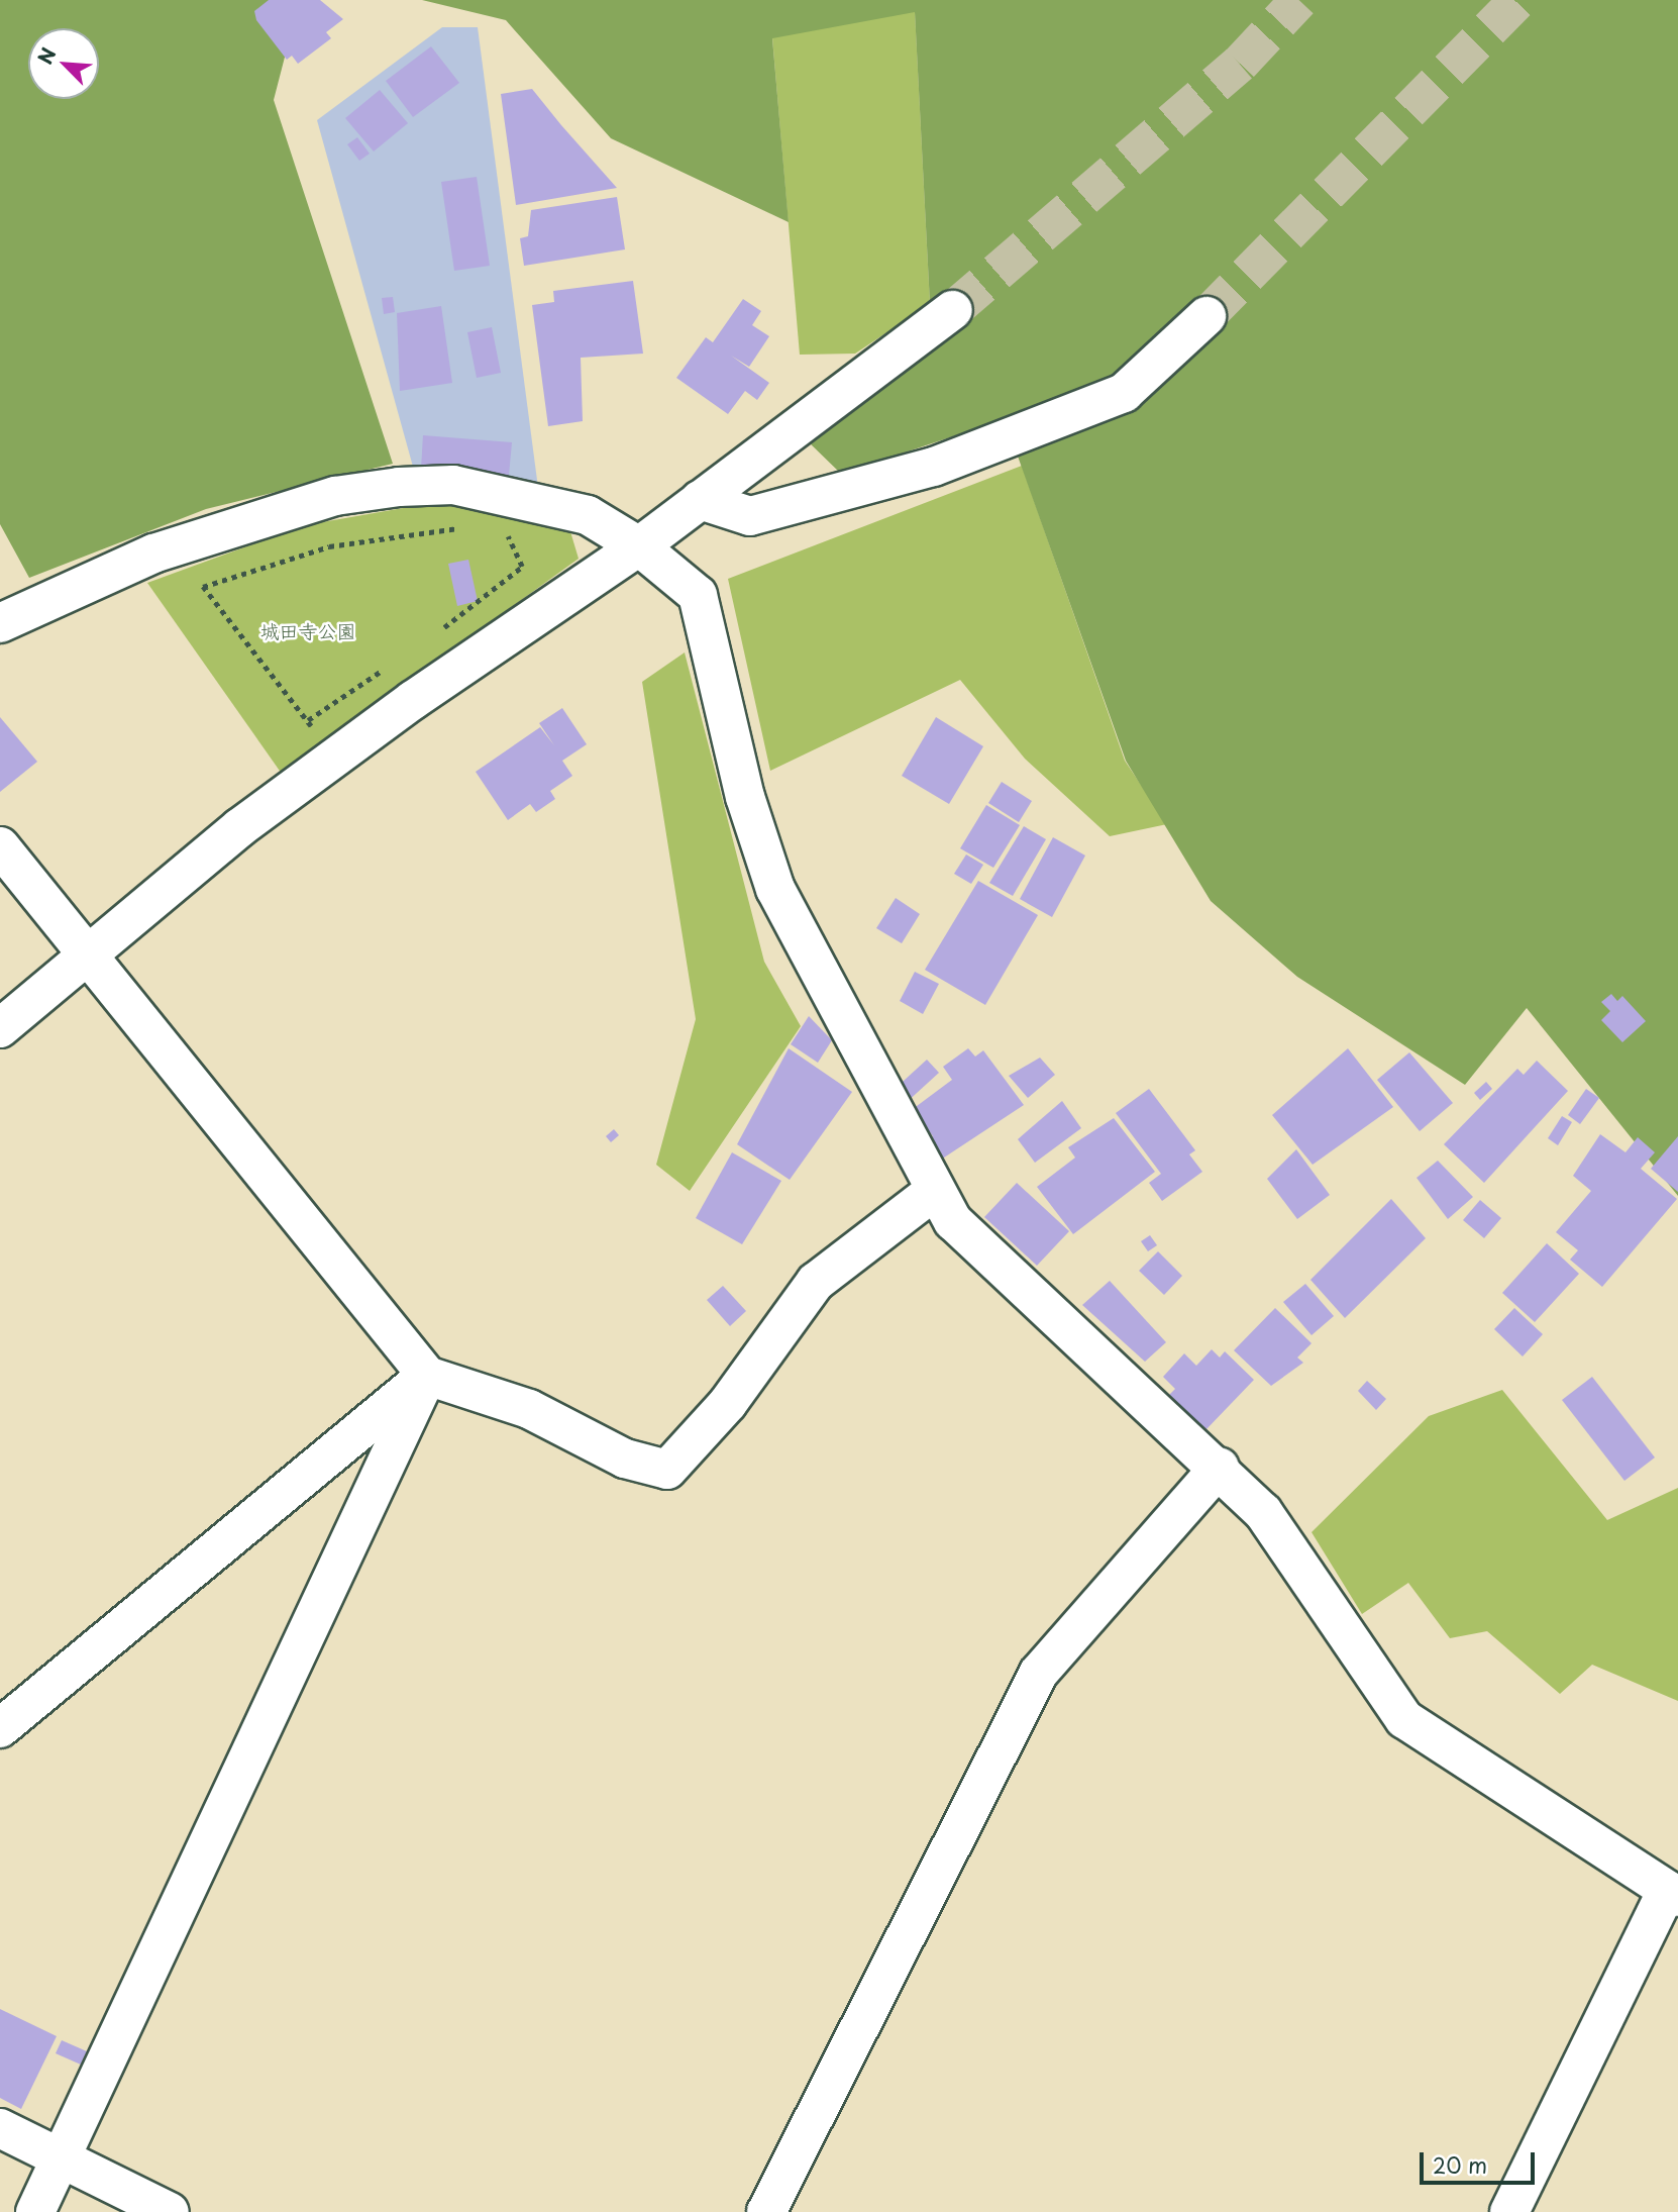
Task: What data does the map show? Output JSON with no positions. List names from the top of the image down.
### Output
{
  "parks": ["城田寺公園"],
  "scale_bar": "20 m",
  "north": "top left"
}
